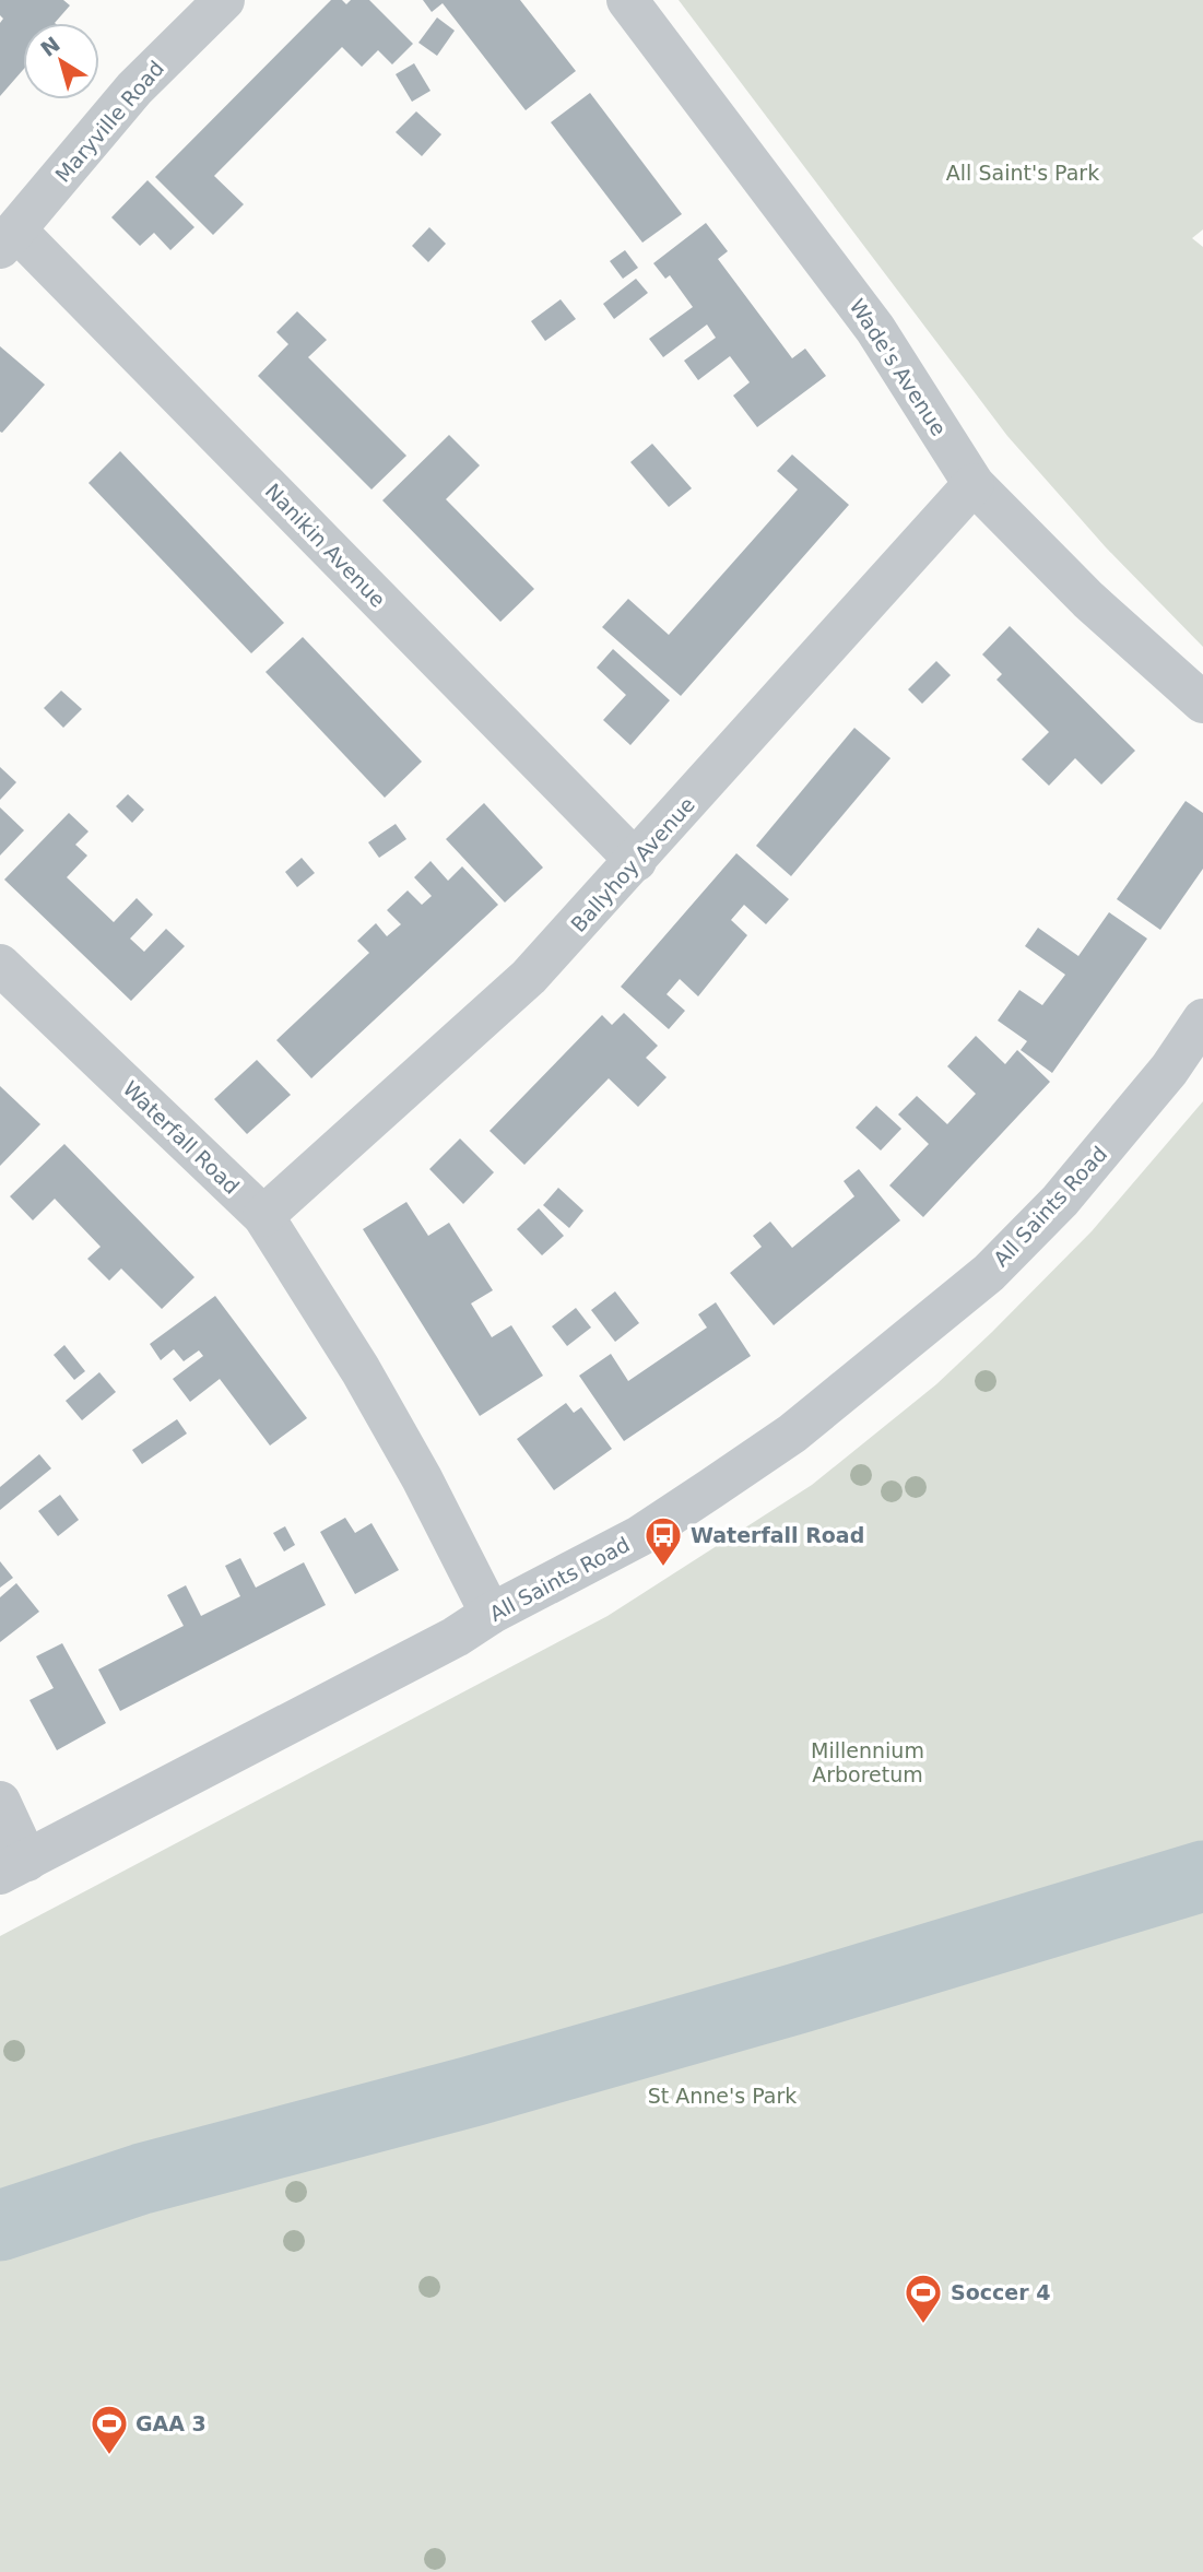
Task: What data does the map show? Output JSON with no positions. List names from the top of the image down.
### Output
{
  "streets": {
    "street": [
      "Maryville Road",
      "Wade's Avenue",
      "Nanikin Avenue",
      "Ballyhoy Avenue",
      "Waterfall Road",
      "All Saints Road"
    ]
  },
  "crossings": [
    ["Maryville Road", "Nanikin Avenue"],
    ["Wade's Avenue", "Ballyhoy Avenue"],
    ["Nanikin Avenue", "Ballyhoy Avenue"],
    ["Ballyhoy Avenue", "Waterfall Road"],
    ["Waterfall Road", "All Saints Road"]
  ],
  "parks": ["All Saint's Park", "Millennium Arboretum", "St Anne's Park"],
  "places": {
    "bus stop": ["Waterfall Road"],
    "sports": ["Soccer 4", "GAA 3"]
  },
  "north": "top left"
}
